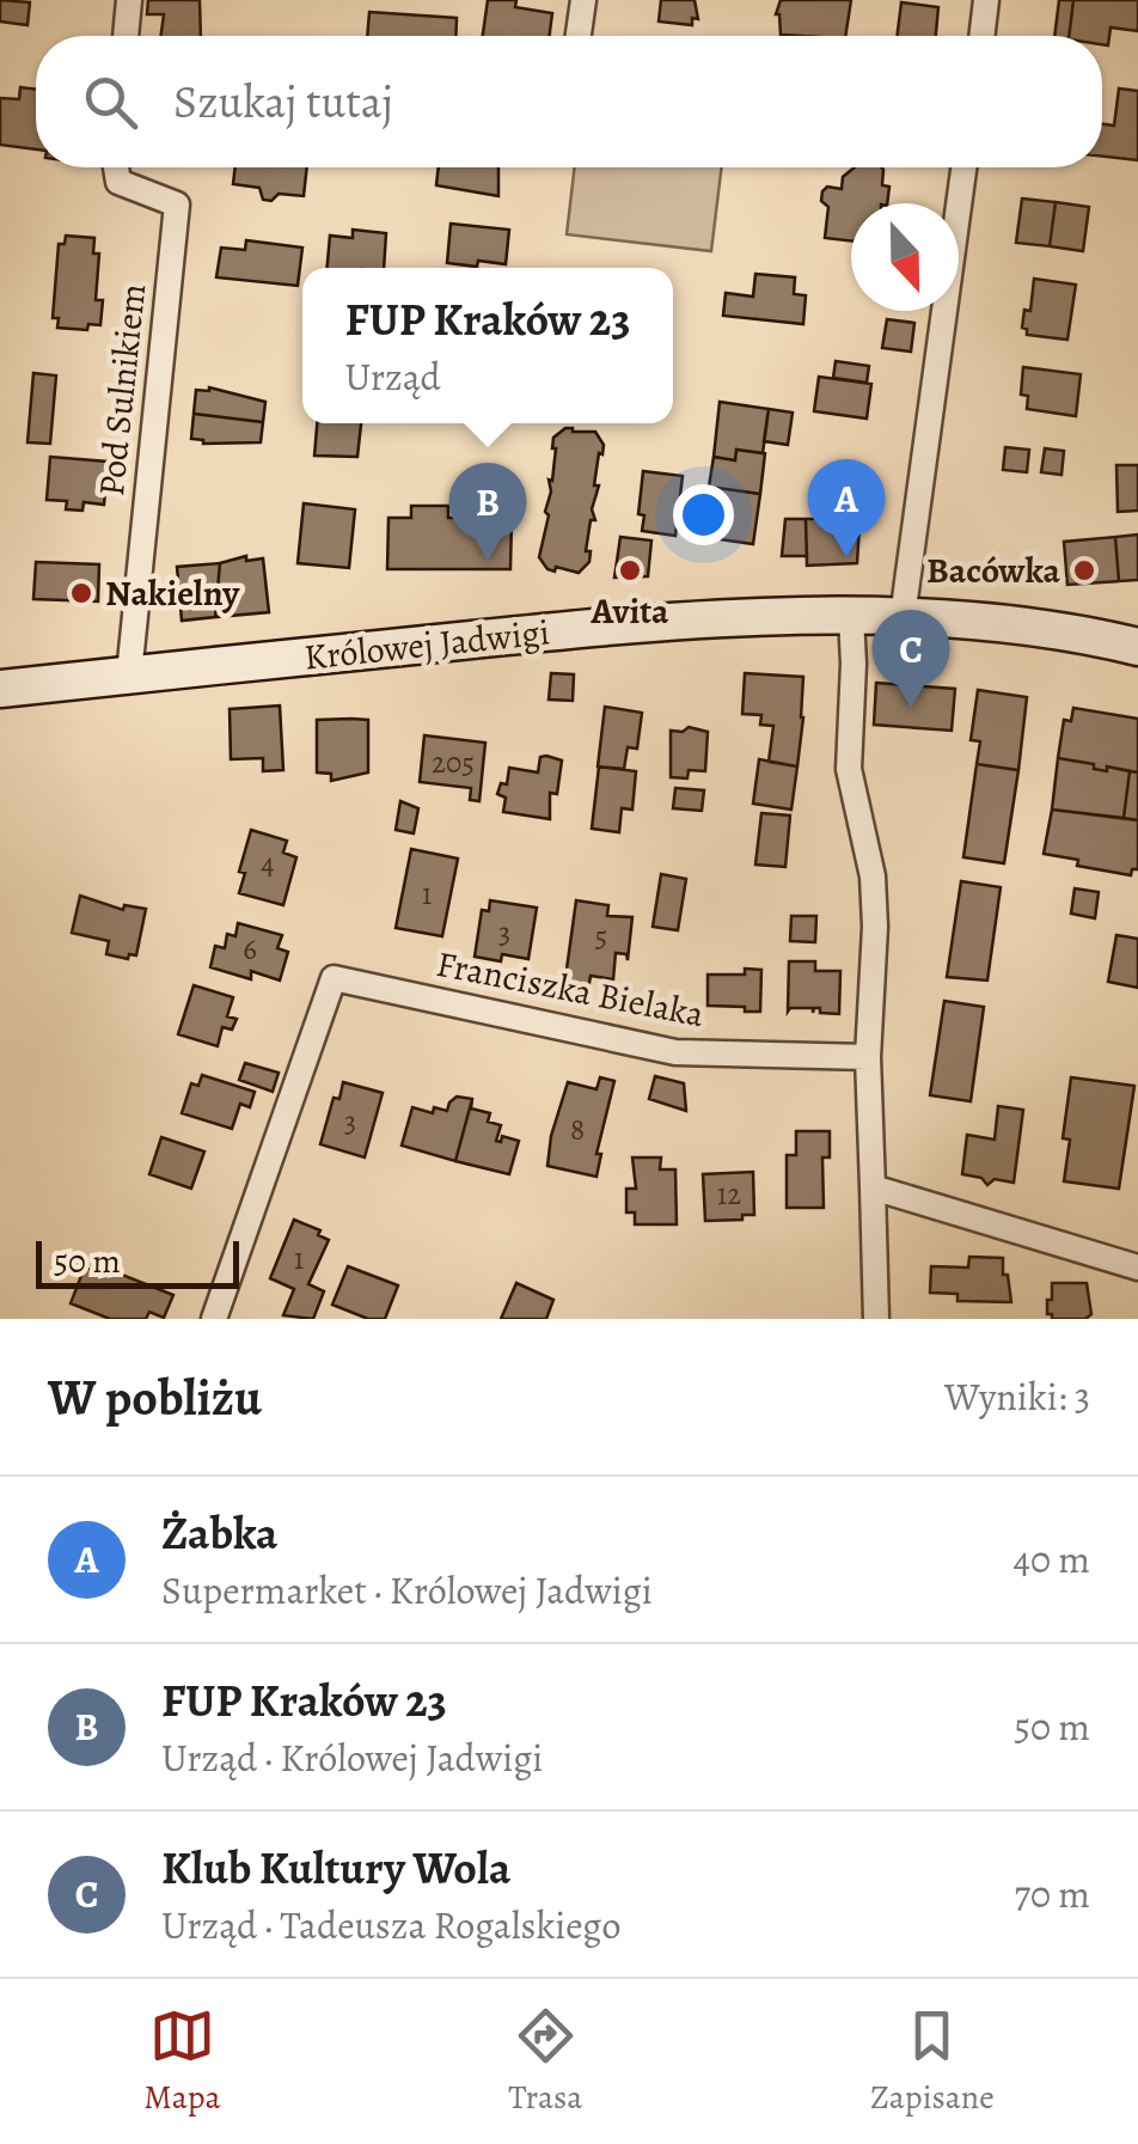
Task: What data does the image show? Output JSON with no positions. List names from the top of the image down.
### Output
{
  "streets": {
    "street": ["Pod Sulnikiem", "Królowej Jadwigi", "Franciszka Bielaka"]
  },
  "crossings": [
    ["Pod Sulnikiem", "Królowej Jadwigi"]
  ],
  "places": ["Avita", "Bacówka", "Nakielny"],
  "house_numbers": [
    "205",
    "4",
    "1",
    "3",
    "5",
    "6",
    "3",
    "8",
    "12",
    "1"
  ],
  "scale_bar": "50 m",
  "north": "bottom",
  "page": {
    "search": "Szukaj tutaj",
    "popup": ["FUP Kraków 23", "Urząd"],
    "pins": ["A", "B", "C"],
    "scale": "50 m",
    "heading": ["W pobliżu", "Wyniki: 3"],
    "list": [
      {
        "mark": "A",
        "name": "Żabka",
        "note": "Supermarket · Królowej Jadwigi",
        "value": "40 m"
      },
      {
        "mark": "B",
        "name": "FUP Kraków 23",
        "note": "Urząd · Królowej Jadwigi",
        "value": "50 m"
      },
      {
        "mark": "C",
        "name": "Klub Kultury Wola",
        "note": "Urząd · Tadeusza Rogalskiego",
        "value": "70 m"
      }
    ],
    "nav": ["Mapa", "Trasa", "Zapisane"]
  }
}
